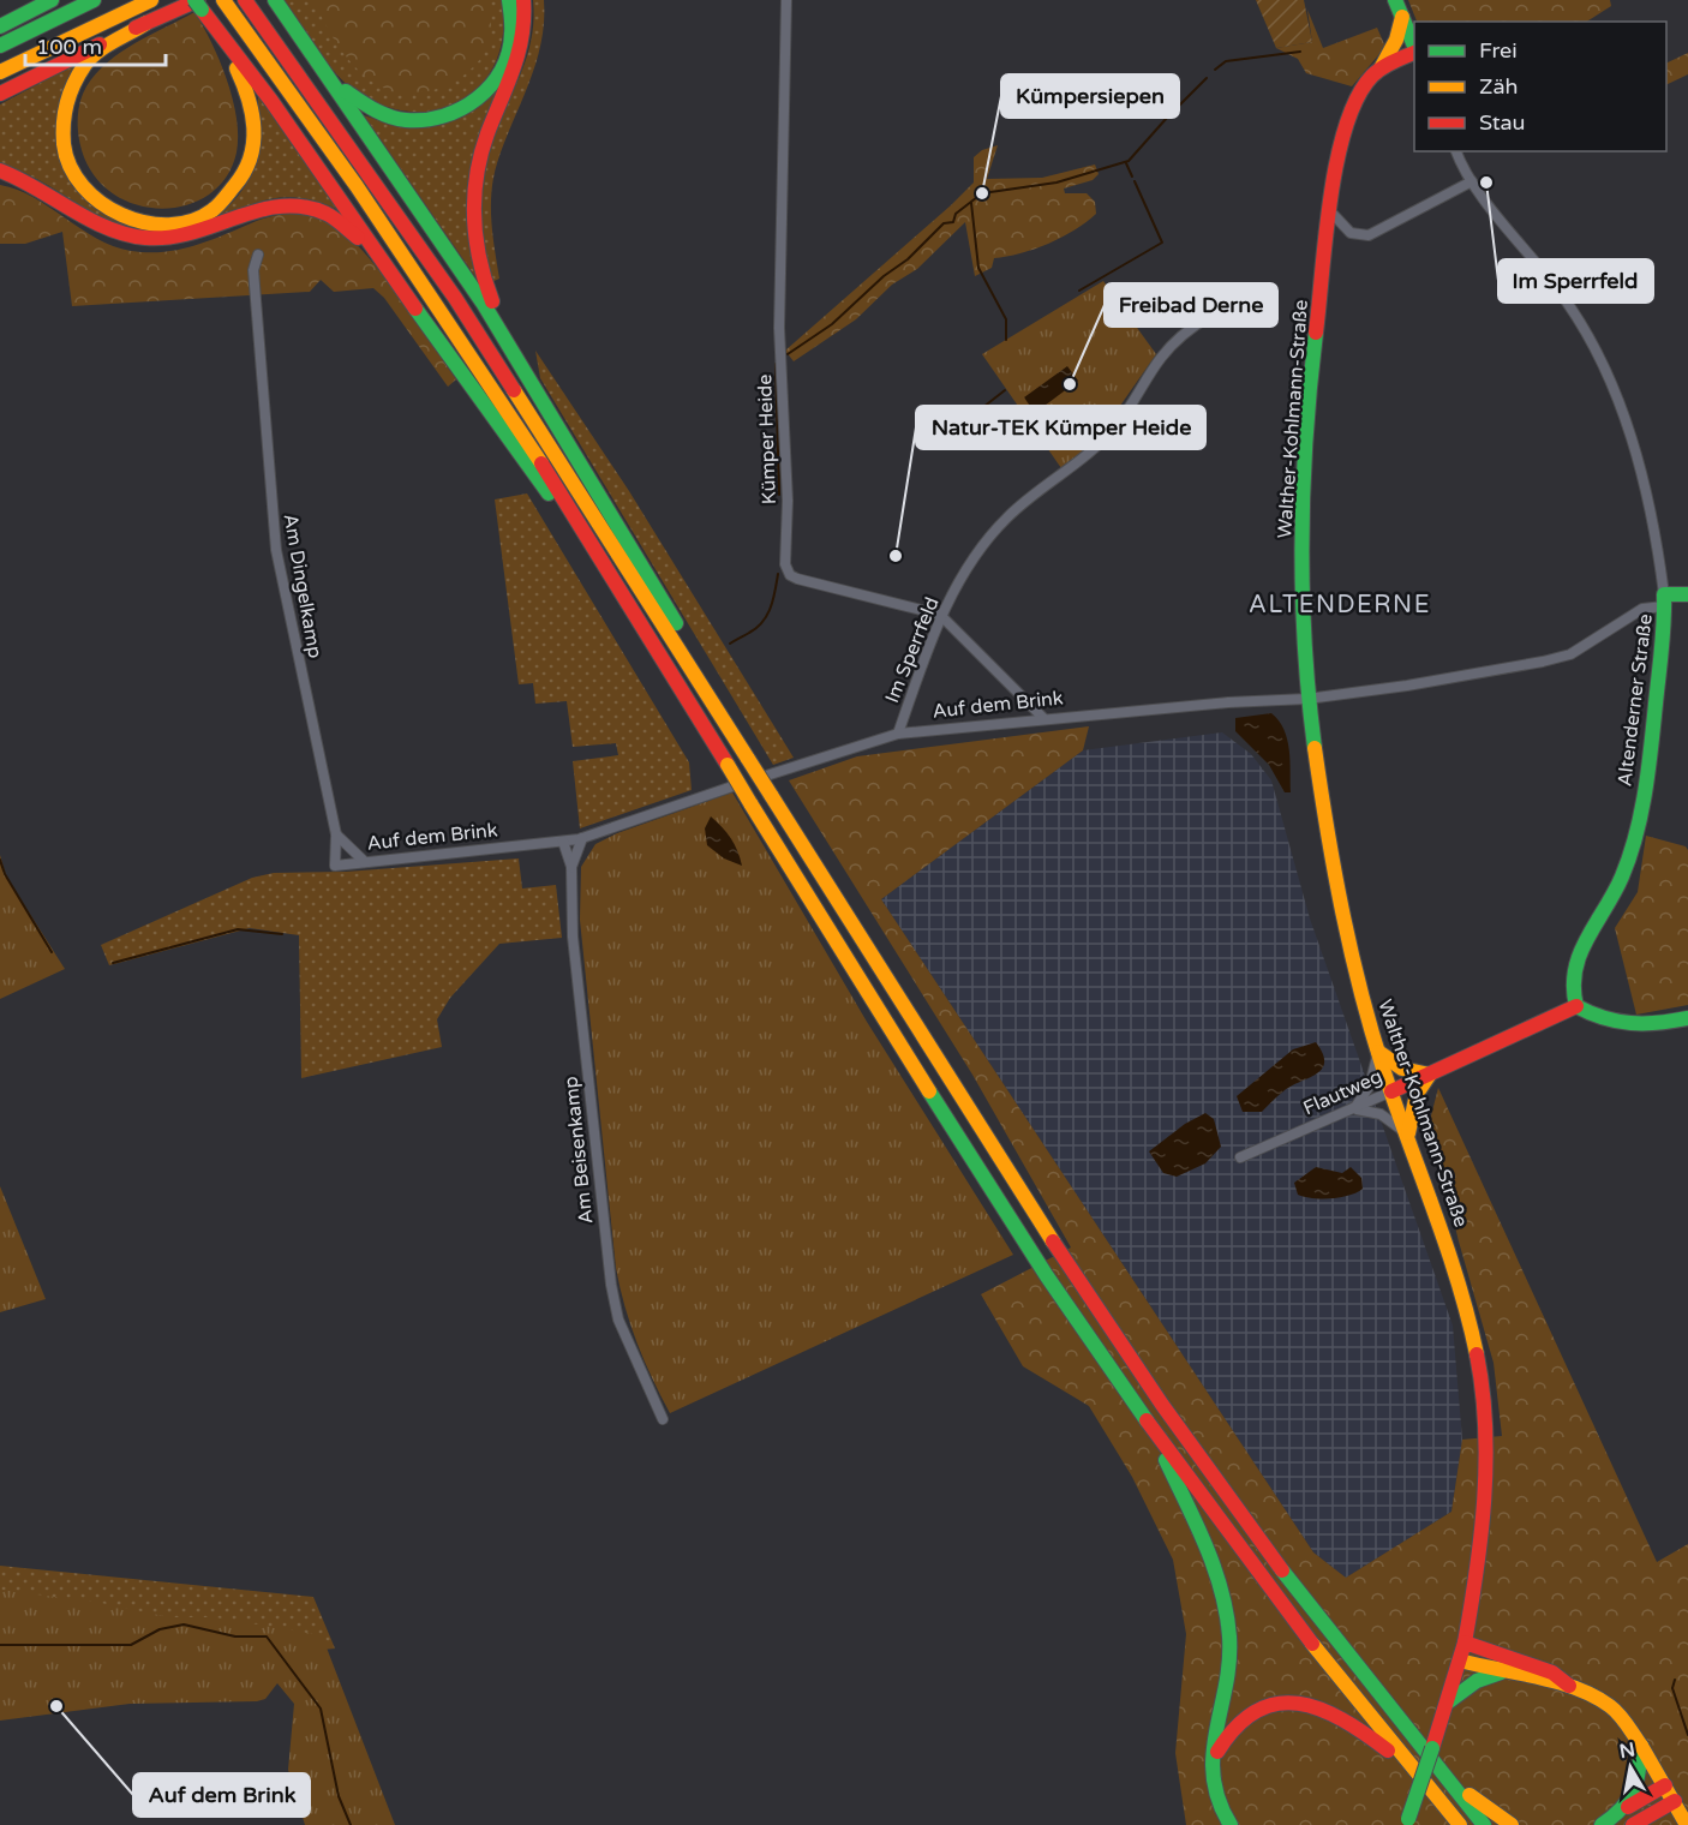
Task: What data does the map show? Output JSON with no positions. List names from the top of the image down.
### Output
{
  "streets": {
    "main road": [
      "Walther-Kohlmann-Straße",
      "Altenderner Straße",
      "Auf dem Brink",
      "Flautweg"
    ],
    "street": [
      "Kümper Heide",
      "Am Dingelkamp",
      "Im Sperrfeld",
      "Am Beisenkamp"
    ]
  },
  "crossings": [
    ["Walther-Kohlmann-Straße", "Auf dem Brink"],
    ["Walther-Kohlmann-Straße", "Flautweg"],
    ["Kümper Heide", "Im Sperrfeld"],
    ["Am Dingelkamp", "Auf dem Brink"],
    ["Im Sperrfeld", "Auf dem Brink"],
    ["Altenderner Straße", "Auf dem Brink"],
    ["Altenderner Straße", "Flautweg"],
    ["Auf dem Brink", "Am Beisenkamp"]
  ],
  "districts": ["ALTENDERNE"],
  "places": [
    "Im Sperrfeld",
    "Kümpersiepen",
    "Freibad Derne",
    "Natur-TEK Kümper Heide",
    "Auf dem Brink"
  ],
  "legend": ["Frei", "Zäh", "Stau"],
  "scale_bar": "100 m",
  "north": "top"
}
